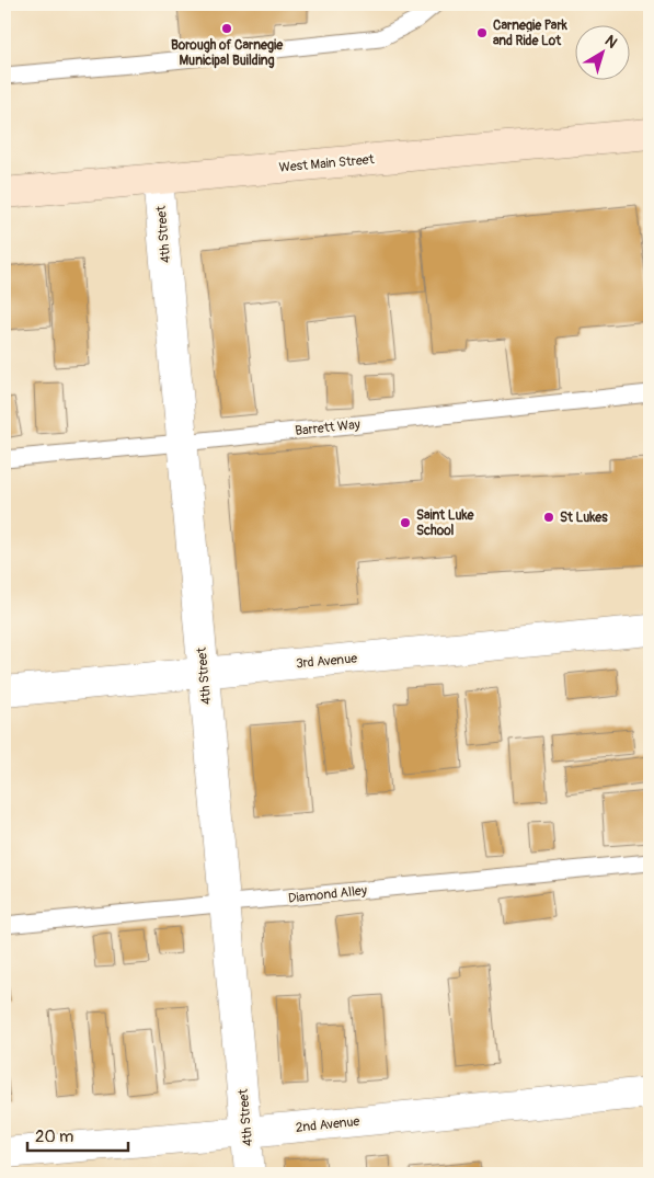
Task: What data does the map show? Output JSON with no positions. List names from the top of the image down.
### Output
{
  "streets": {
    "main road": ["West Main Street"],
    "street": ["4th Street", "3rd Avenue", "2nd Avenue"],
    "lane": ["Barrett Way", "Diamond Alley"]
  },
  "crossings": [
    ["West Main Street", "4th Street"],
    ["4th Street", "Barrett Way"],
    ["4th Street", "3rd Avenue"],
    ["4th Street", "Diamond Alley"],
    ["4th Street", "2nd Avenue"]
  ],
  "places": [
    "Borough of Carnegie Municipal Building",
    "Carnegie Park and Ride Lot",
    "St Lukes",
    "Saint Luke School"
  ],
  "scale_bar": "20 m",
  "north": "top right"
}
